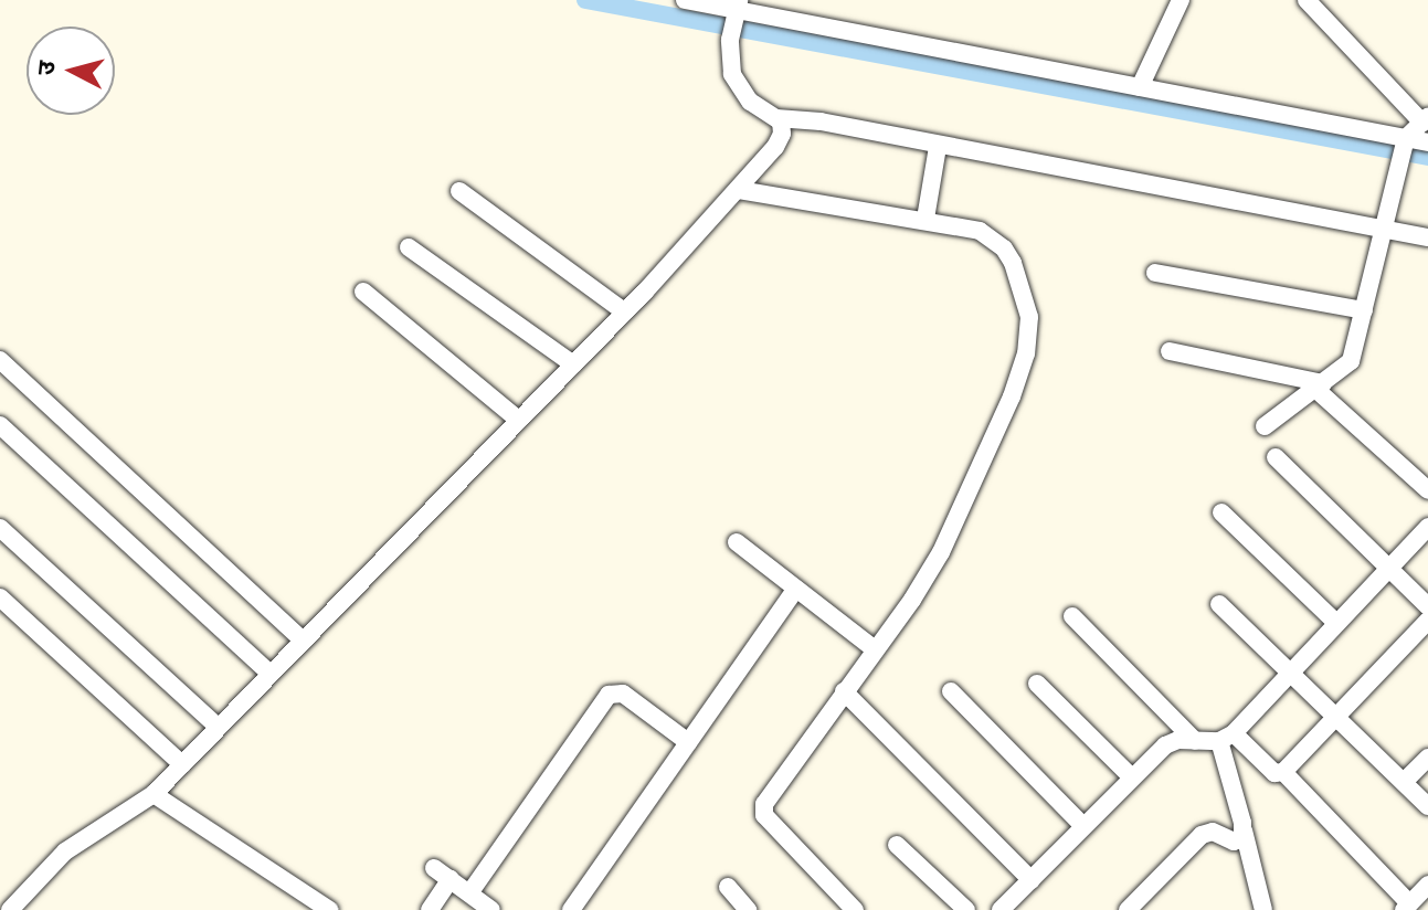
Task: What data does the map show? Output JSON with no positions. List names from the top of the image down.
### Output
{
  "north": "left"
}
